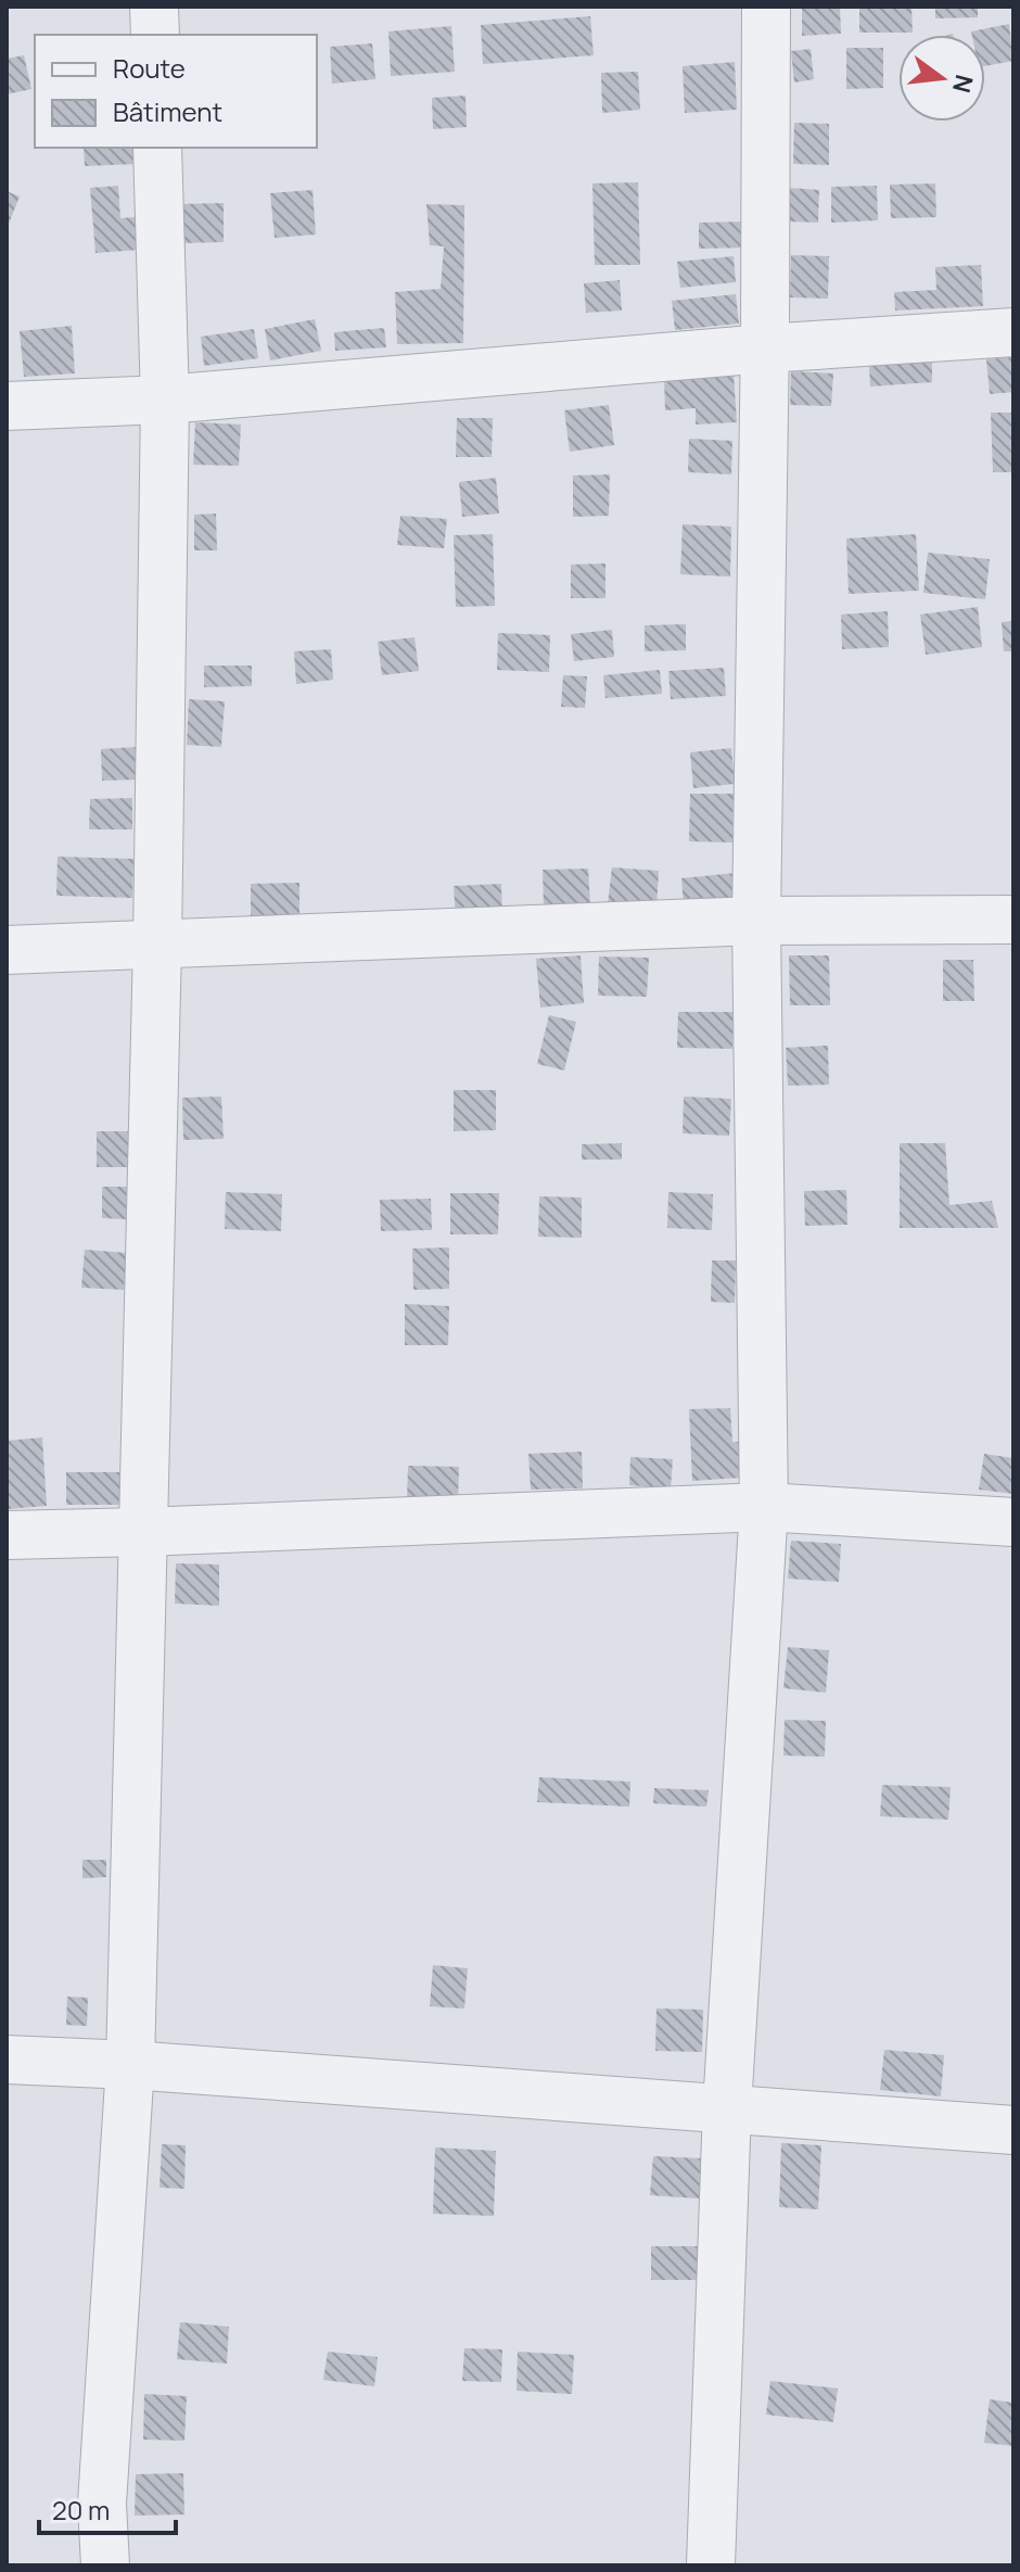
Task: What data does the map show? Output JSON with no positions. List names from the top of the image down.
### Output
{
  "legend": ["Route", "Bâtiment"],
  "scale_bar": "20 m",
  "north": "right"
}
